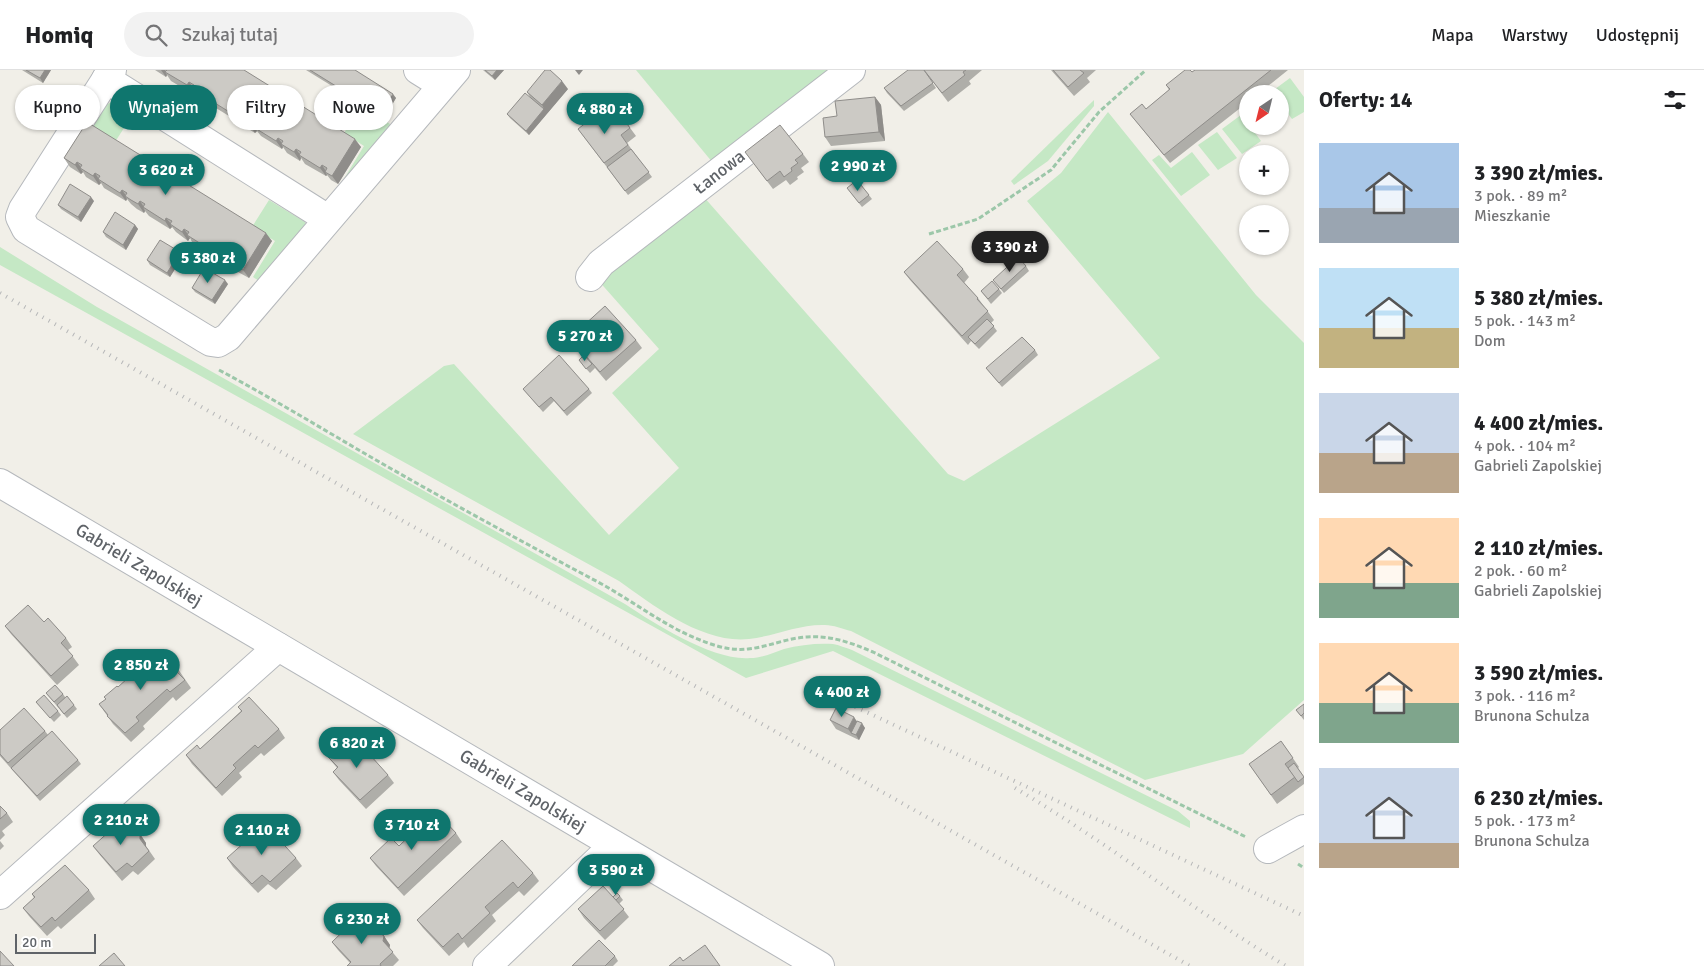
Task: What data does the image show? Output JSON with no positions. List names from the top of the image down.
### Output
{
  "streets": {
    "street": ["Łanowa", "Gabrieli Zapolskiej"]
  },
  "scale_bar": "20 m",
  "north": "bottom left",
  "page": {
    "header": "Homiq",
    "search": "Szukaj tutaj",
    "nav": ["Mapa", "Warstwy", "Udostępnij"],
    "heading": "Oferty: 14",
    "map_buttons": ["+", "−"],
    "chip": [
      "Kupno",
      "Wynajem",
      "Filtry",
      "Nowe"
    ],
    "price": [
      "4 880 zł",
      "2 990 zł",
      "3 620 zł",
      "3 390 zł",
      "5 380 zł",
      "5 270 zł",
      "2 850 zł",
      "4 400 zł",
      "6 820 zł",
      "2 210 zł",
      "3 710 zł",
      "2 110 zł",
      "3 590 zł",
      "6 230 zł"
    ],
    "list": [
      {
        "name": "3 390 zł/mies.",
        "note": "3 pok. · 89 m² · Mieszkanie"
      },
      {
        "name": "5 380 zł/mies.",
        "note": "5 pok. · 143 m² · Dom"
      },
      {
        "name": "4 400 zł/mies.",
        "note": "4 pok. · 104 m² · Gabrieli Zapolskiej"
      },
      {
        "name": "2 110 zł/mies.",
        "note": "2 pok. · 60 m² · Gabrieli Zapolskiej"
      },
      {
        "name": "3 590 zł/mies.",
        "note": "3 pok. · 116 m² · Brunona Schulza"
      },
      {
        "name": "6 230 zł/mies.",
        "note": "5 pok. · 173 m² · Brunona Schulza"
      }
    ],
    "scale": "20 m"
  }
}
